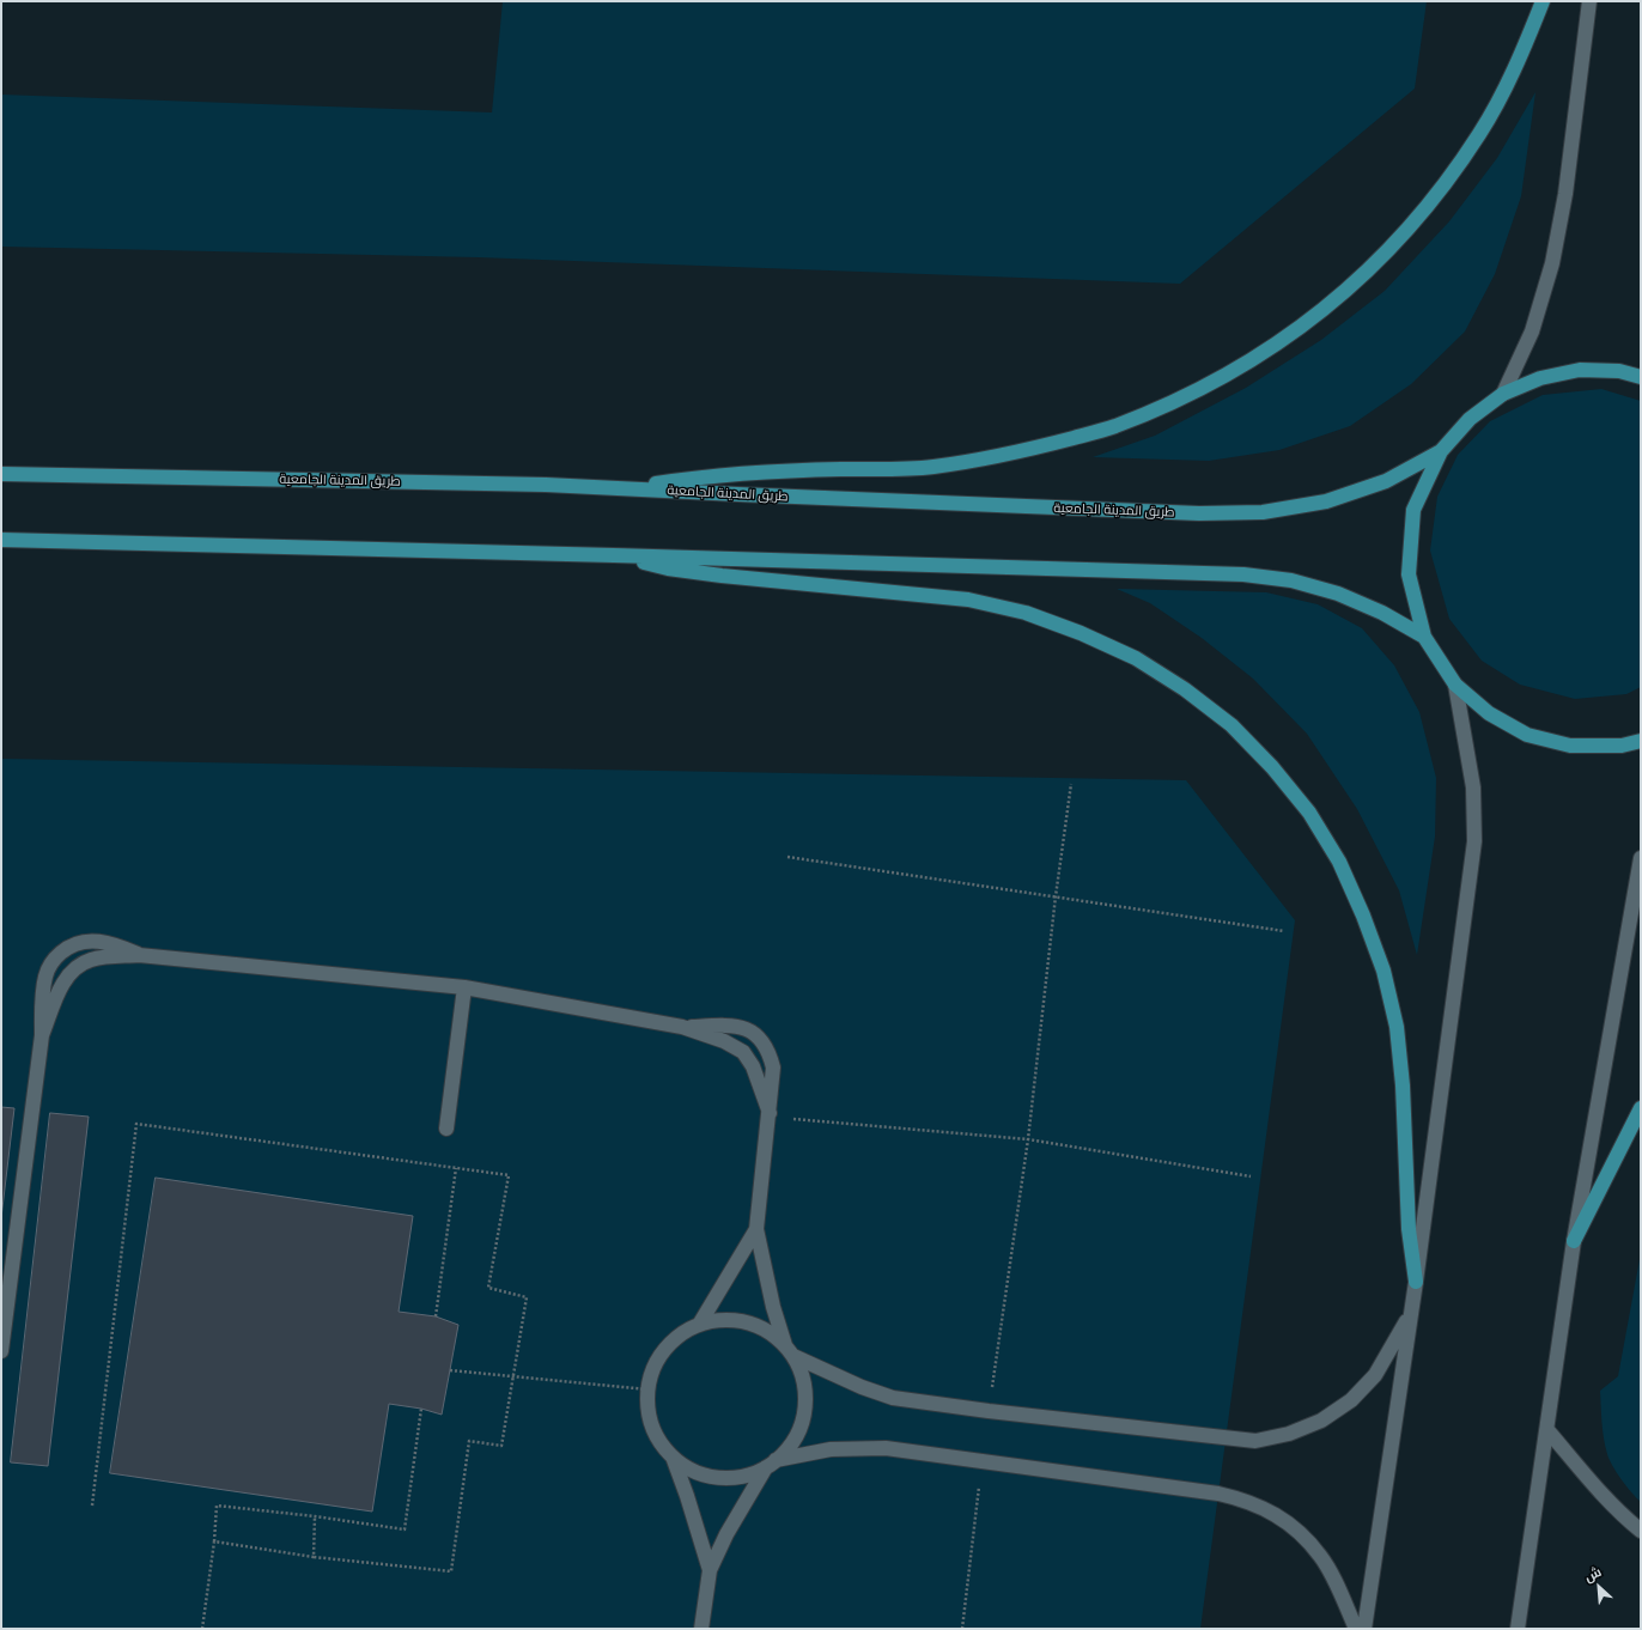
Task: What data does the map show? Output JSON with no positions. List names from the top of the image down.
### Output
{
  "streets": {
    "main road": ["طريق المدينة الجامعية"]
  },
  "north": "top left"
}
